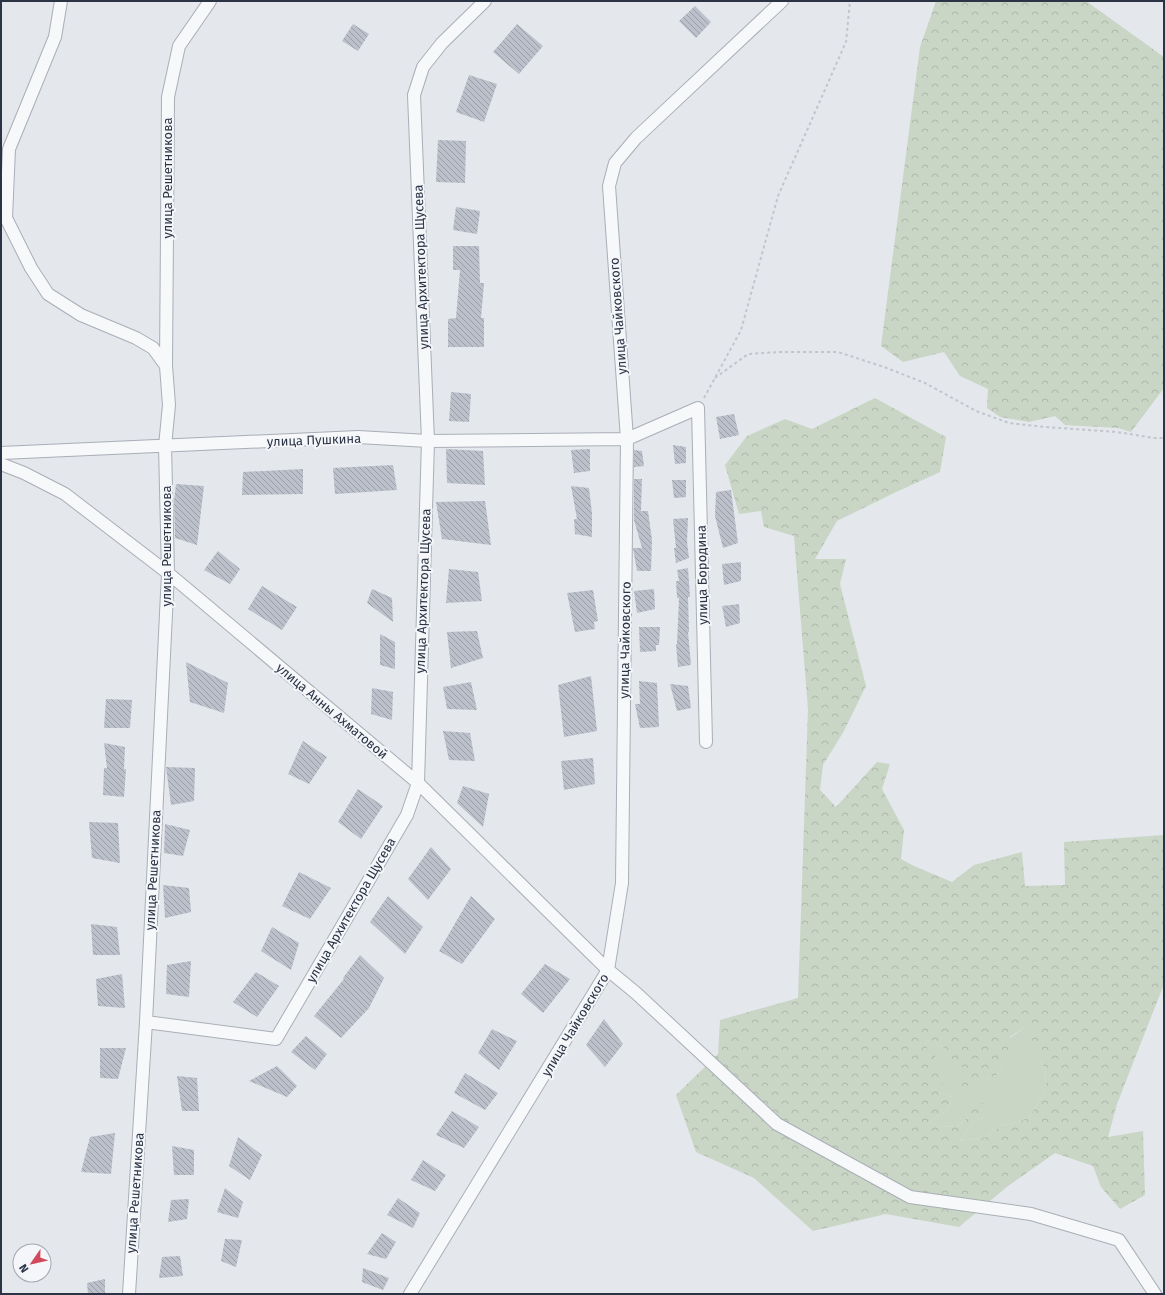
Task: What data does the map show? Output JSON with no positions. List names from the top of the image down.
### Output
{
  "streets": {
    "street": [
      "улица Решетникова",
      "улица Архитектора Щусева",
      "улица Чайковского",
      "улица Пушкина",
      "улица Бородина",
      "улица Анны Ахматовой"
    ]
  },
  "crossings": [
    ["улица Решетникова", "улица Архитектора Щусева"],
    ["улица Решетникова", "улица Пушкина"],
    ["улица Решетникова", "улица Анны Ахматовой"],
    ["улица Архитектора Щусева", "улица Пушкина"],
    ["улица Архитектора Щусева", "улица Анны Ахматовой"],
    ["улица Чайковского", "улица Пушкина"],
    ["улица Чайковского", "улица Анны Ахматовой"]
  ],
  "north": "bottom left"
}
